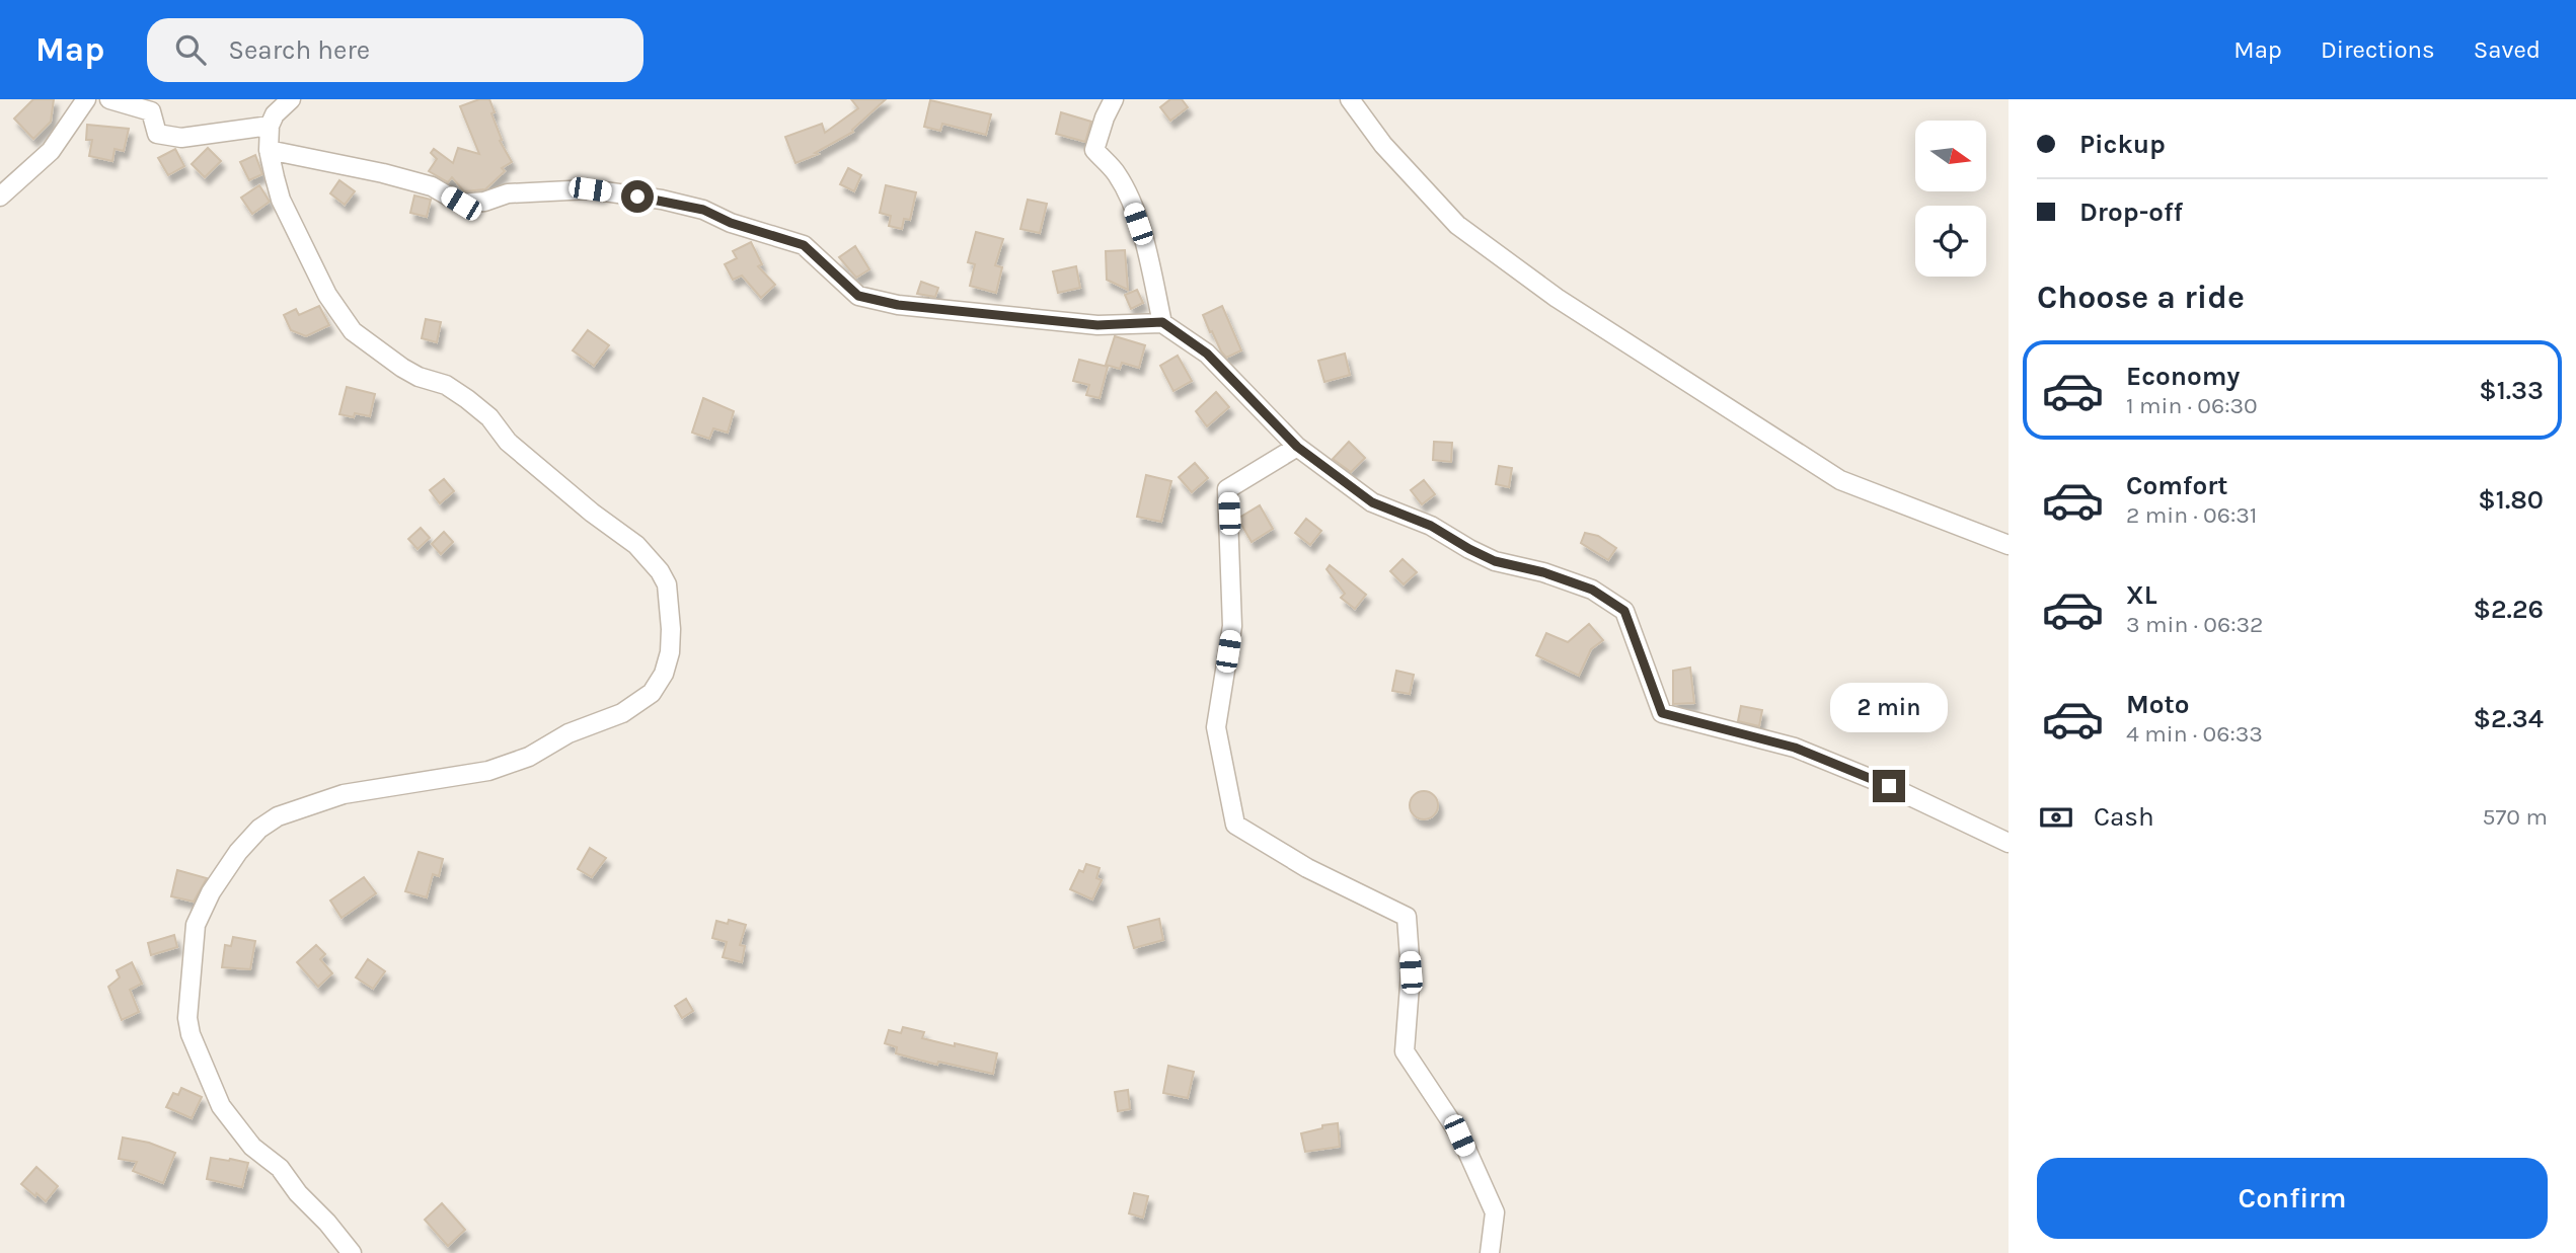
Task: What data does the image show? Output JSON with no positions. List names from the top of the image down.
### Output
{
  "north": "right",
  "page": {
    "header": "Map",
    "search": "Search here",
    "nav": ["Map", "Directions", "Saved"],
    "banner": ["Pickup", "Drop-off"],
    "heading": "Choose a ride",
    "list": [
      {
        "name": "Economy",
        "note": "1 min · 06:30",
        "value": "$1.33"
      },
      {
        "name": "Comfort",
        "note": "2 min · 06:31",
        "value": "$1.80"
      },
      {
        "name": "XL",
        "note": "3 min · 06:32",
        "value": "$2.26"
      },
      {
        "name": "Moto",
        "note": "4 min · 06:33",
        "value": "$2.34"
      }
    ],
    "bubble": "2 min",
    "pay": ["Cash", "570 m"],
    "buttons": "Confirm"
  }
}
